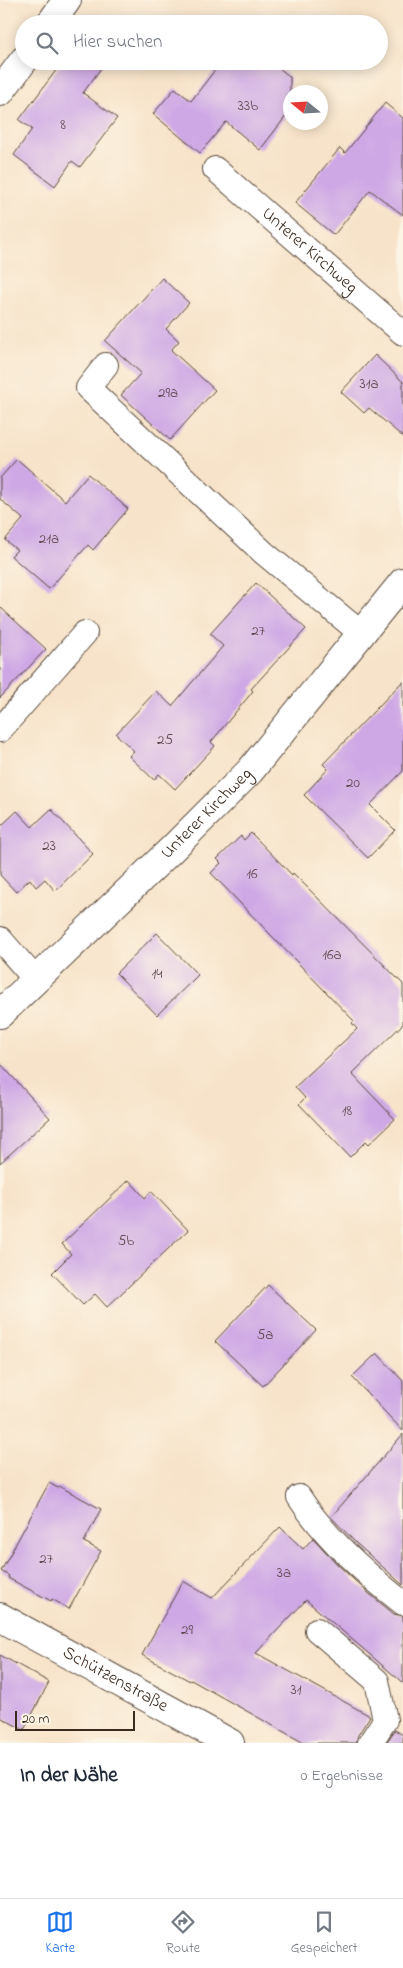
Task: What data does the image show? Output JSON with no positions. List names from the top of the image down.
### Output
{
  "streets": {
    "street": ["Unterer Kirchweg", "Schützenstraße"]
  },
  "house_numbers": [
    "33b",
    "8",
    "31a",
    "29a",
    "21a",
    "27",
    "25",
    "20",
    "23",
    "16",
    "16a",
    "14",
    "18",
    "5b",
    "5a",
    "27",
    "3a",
    "29",
    "31"
  ],
  "scale_bar": "20 m",
  "north": "left",
  "page": {
    "search": "Hier suchen",
    "scale": "20 m",
    "heading": ["In der Nähe", "0 Ergebnisse"],
    "nav": ["Karte", "Route", "Gespeichert"]
  }
}
